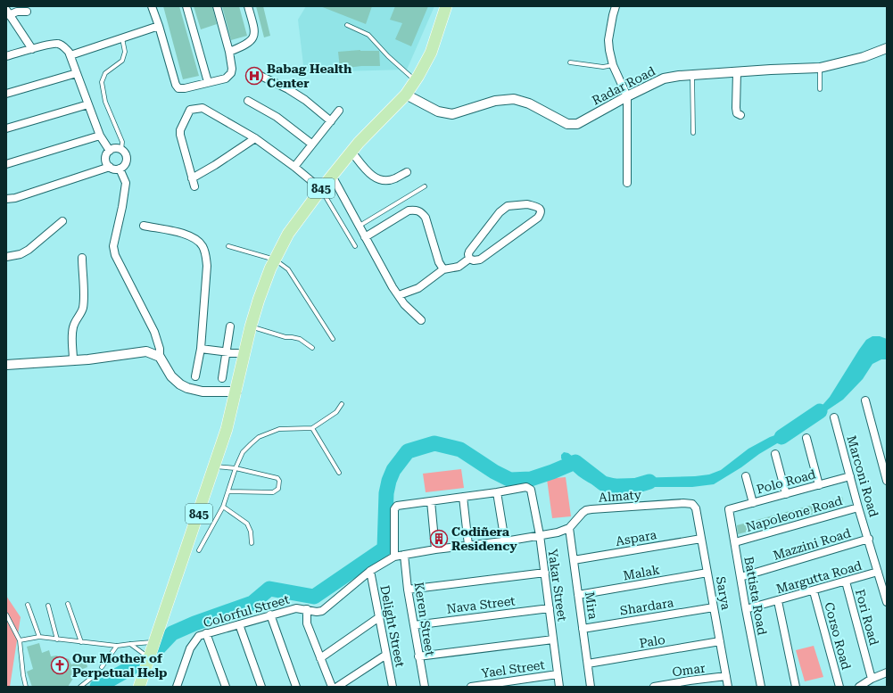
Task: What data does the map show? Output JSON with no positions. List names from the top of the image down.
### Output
{
  "streets": {
    "main road": ["845"],
    "street": [
      "Radar Road",
      "Marconi Road",
      "Polo Road",
      "Almaty",
      "Napoleone Road",
      "Aspara",
      "Mazzini Road",
      "Malak",
      "Margutta Road",
      "Yakar Street",
      "Sarya",
      "Battista Road",
      "Nava Street",
      "Mira",
      "Shardara",
      "Colorful Street",
      "Fori Road",
      "Keren Street",
      "Delight Street",
      "Corso Road",
      "Palo",
      "Yael Street",
      "Omar"
    ]
  },
  "crossings": [
    ["Radar Road", "845"],
    ["Marconi Road", "Polo Road"],
    ["Marconi Road", "Napoleone Road"],
    ["Marconi Road", "Mazzini Road"],
    ["Marconi Road", "Margutta Road"],
    ["Polo Road", "Battista Road"],
    ["Almaty", "Sarya"],
    ["Almaty", "Mira"],
    ["Almaty", "Colorful Street"],
    ["Napoleone Road", "Battista Road"],
    ["Aspara", "Sarya"],
    ["Aspara", "Mira"],
    ["Mazzini Road", "Battista Road"],
    ["Malak", "Sarya"],
    ["Malak", "Mira"],
    ["Margutta Road", "Battista Road"],
    ["Margutta Road", "Fori Road"],
    ["Margutta Road", "Corso Road"],
    ["Yakar Street", "Nava Street"],
    ["Yakar Street", "Colorful Street"],
    ["Yakar Street", "Yael Street"],
    ["Sarya", "Shardara"],
    ["Sarya", "Palo"],
    ["Sarya", "Omar"],
    ["Nava Street", "Keren Street"],
    ["Mira", "Shardara"],
    ["Mira", "Palo"],
    ["Colorful Street", "Keren Street"],
    ["Colorful Street", "Delight Street"]
  ],
  "places": {
    "hospital": ["Babag Health Center"],
    "building": ["Codiñera Residency"],
    "church": ["Our Mother of Perpetual Help"]
  }
}
